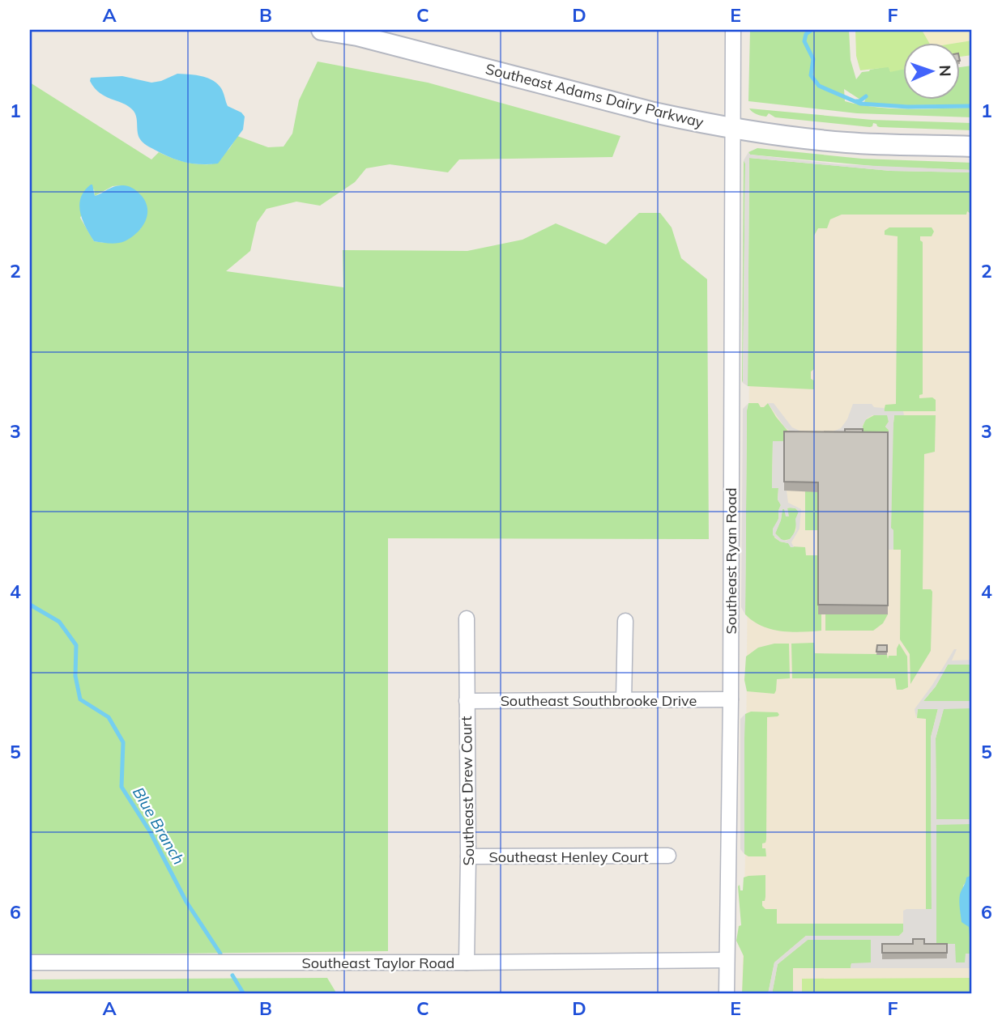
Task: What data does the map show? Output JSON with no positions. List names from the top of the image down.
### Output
{
  "streets": {
    "main road": ["Southeast Adams Dairy Parkway"],
    "street": [
      "Southeast Ryan Road",
      "Southeast Southbrooke Drive",
      "Southeast Drew Court",
      "Southeast Henley Court",
      "Southeast Taylor Road"
    ]
  },
  "crossings": [
    ["Southeast Adams Dairy Parkway", "Southeast Ryan Road"],
    ["Southeast Ryan Road", "Southeast Southbrooke Drive"],
    ["Southeast Ryan Road", "Southeast Taylor Road"],
    ["Southeast Southbrooke Drive", "Southeast Drew Court"],
    ["Southeast Drew Court", "Southeast Henley Court"],
    ["Southeast Drew Court", "Southeast Taylor Road"]
  ],
  "water": ["Blue Branch"],
  "north": "right",
  "grid": {
    "columns": [
      "A",
      "B",
      "C",
      "D",
      "E",
      "F"
    ],
    "rows": [
      "1",
      "2",
      "3",
      "4",
      "5",
      "6"
    ]
  }
}
